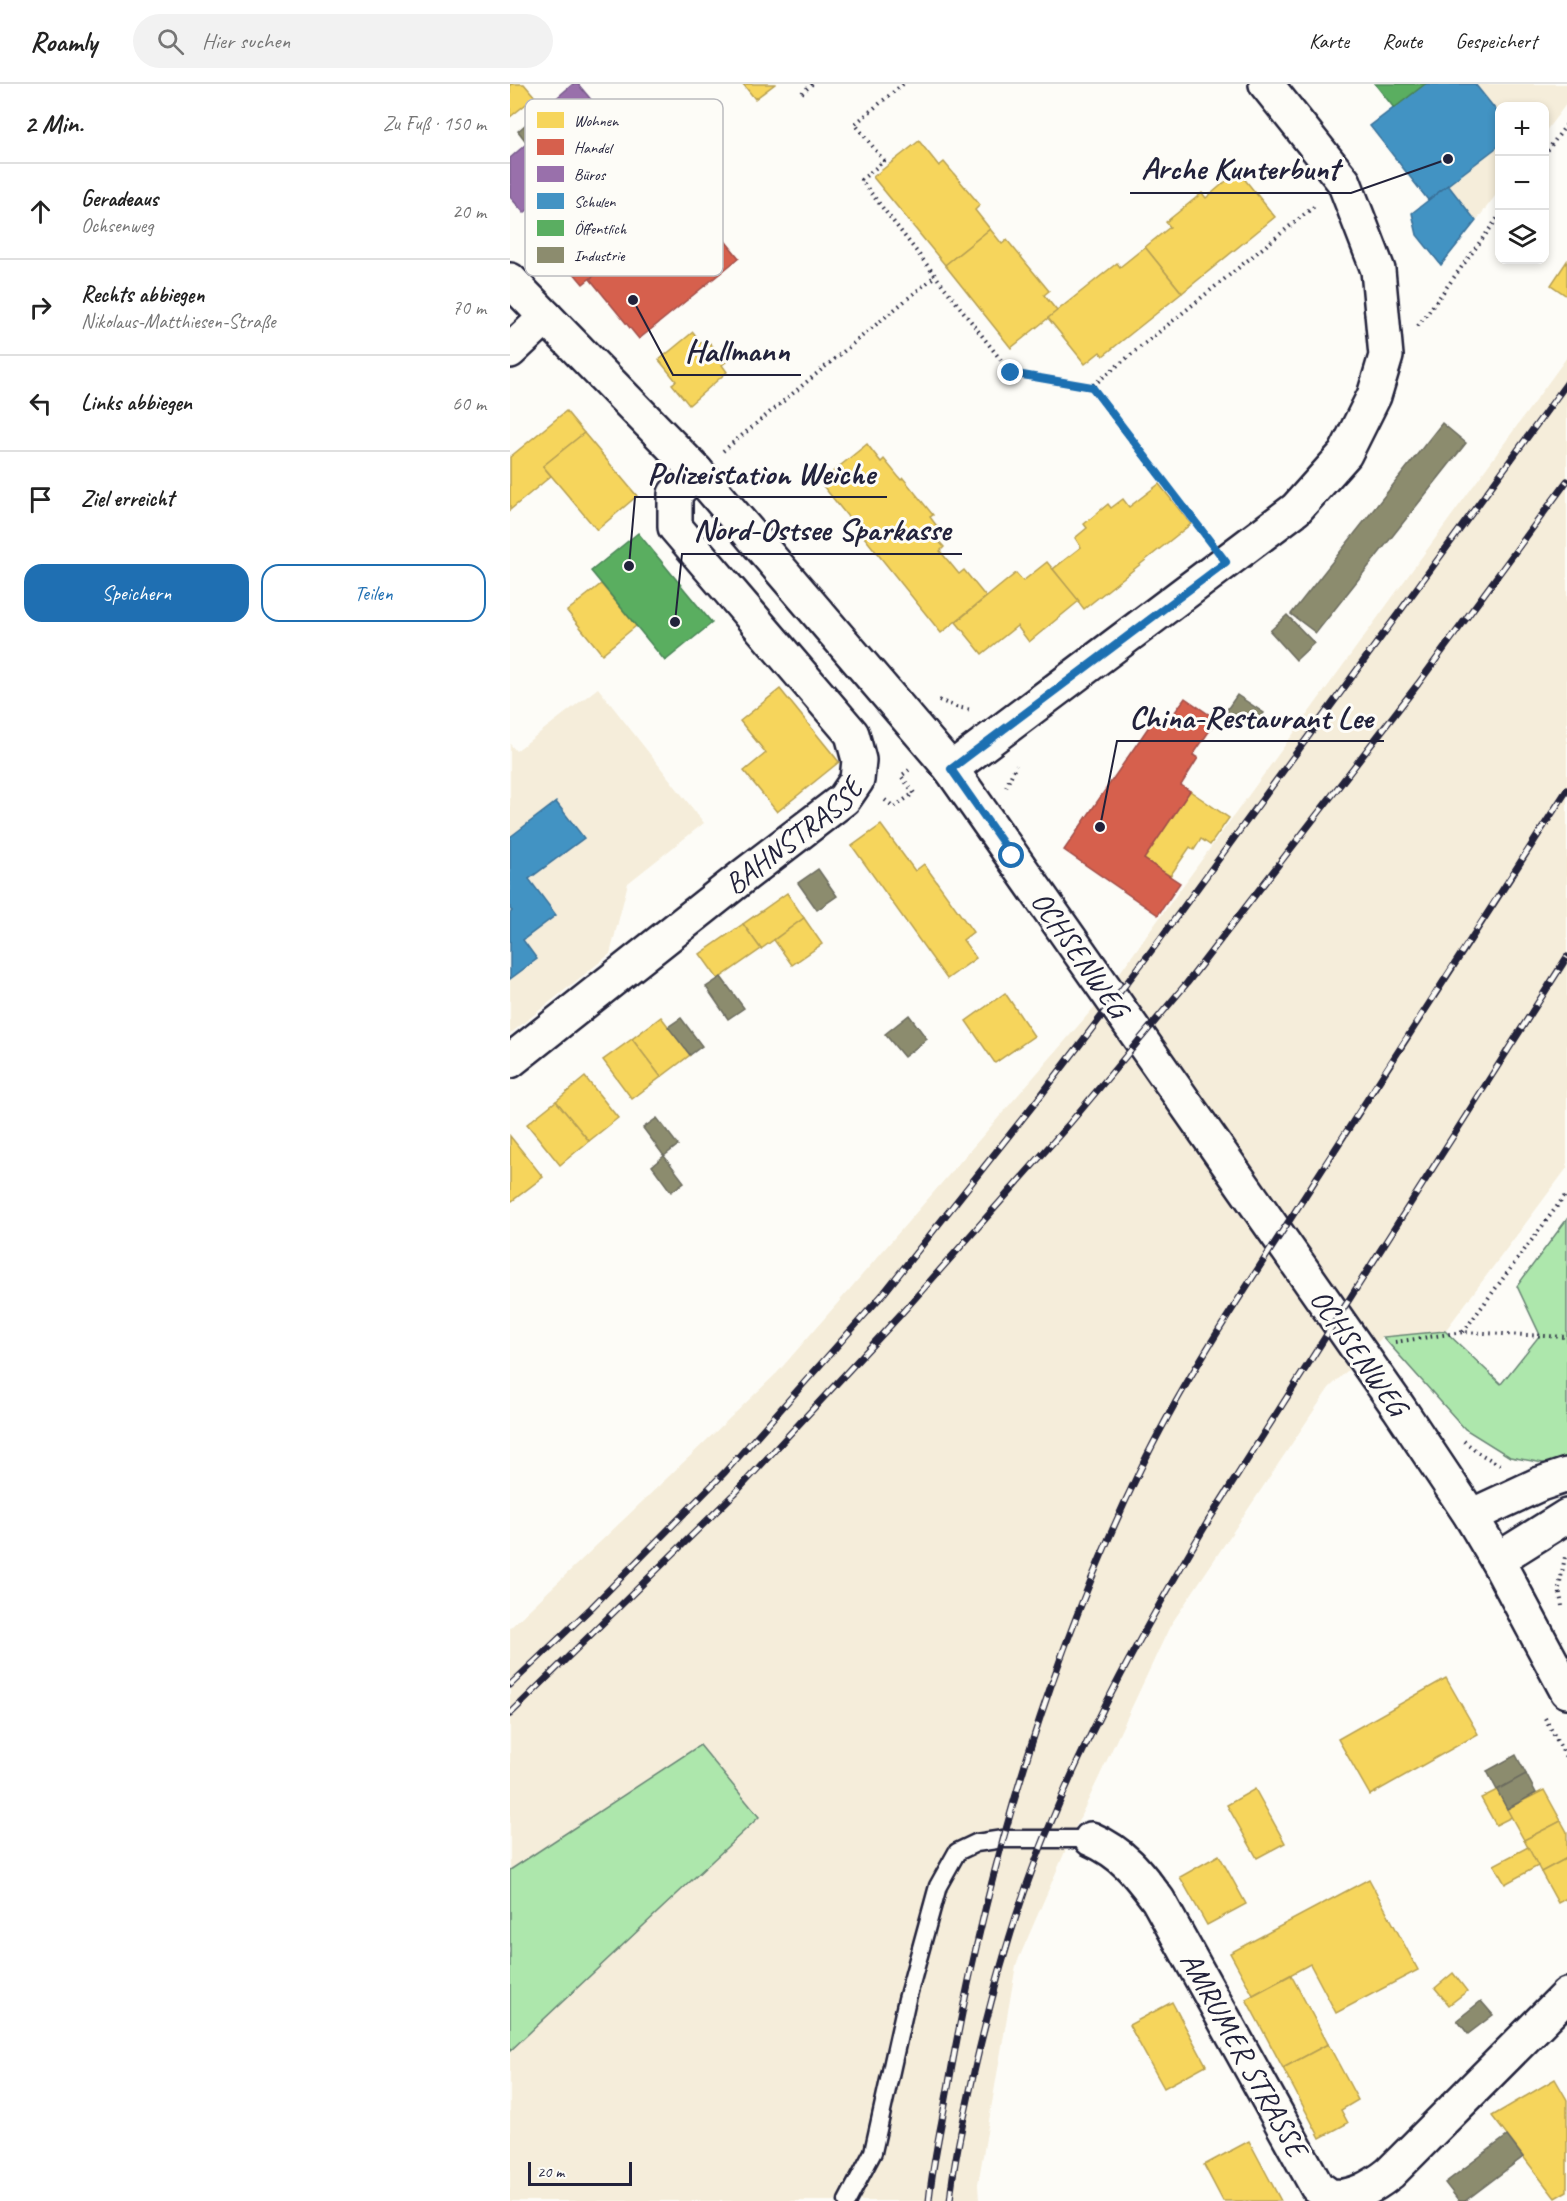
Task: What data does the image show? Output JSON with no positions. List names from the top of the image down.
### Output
{
  "streets": {
    "street": ["BAHNSTRASSE", "OCHSENWEG", "AMRUMER STRASSE"]
  },
  "crossings": [
    ["BAHNSTRASSE", "OCHSENWEG"]
  ],
  "places": [
    "Arche Kunterbunt",
    "Hallmann",
    "Polizeistation Weiche",
    "Nord-Ostsee Sparkasse",
    "China-Restaurant Lee"
  ],
  "legend": [
    "Wohnen",
    "Handel",
    "Büros",
    "Schulen",
    "Öffentlich",
    "Industrie"
  ],
  "scale_bar": "20 m",
  "page": {
    "header": "Roamly",
    "search": "Hier suchen",
    "nav": ["Karte", "Route", "Gespeichert"],
    "heading": ["2 Min.", "Zu Fuß · 150 m"],
    "map_buttons": ["+", "−"],
    "list": [
      ["Geradeaus", "Ochsenweg", "20 m"],
      ["Rechts abbiegen", "Nikolaus-Matthiesen-Straße", "70 m"],
      ["Links abbiegen", "60 m"],
      "Ziel erreicht"
    ],
    "buttons": ["Speichern", "Teilen"],
    "scale": "20 m"
  }
}
